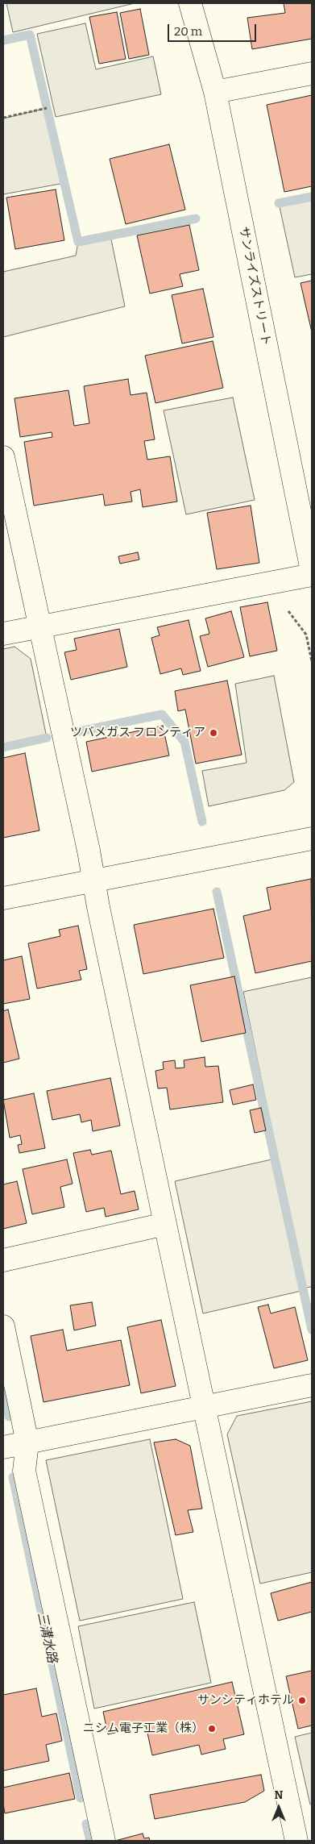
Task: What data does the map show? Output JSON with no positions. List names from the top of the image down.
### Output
{
  "streets": {
    "street": ["サンライズストリート"]
  },
  "water": ["三溝水路"],
  "places": ["ツバメガス フロンティア", "サンシティホテル", "ニシム電子工業（株）"],
  "scale_bar": "20 m",
  "north": "top"
}
